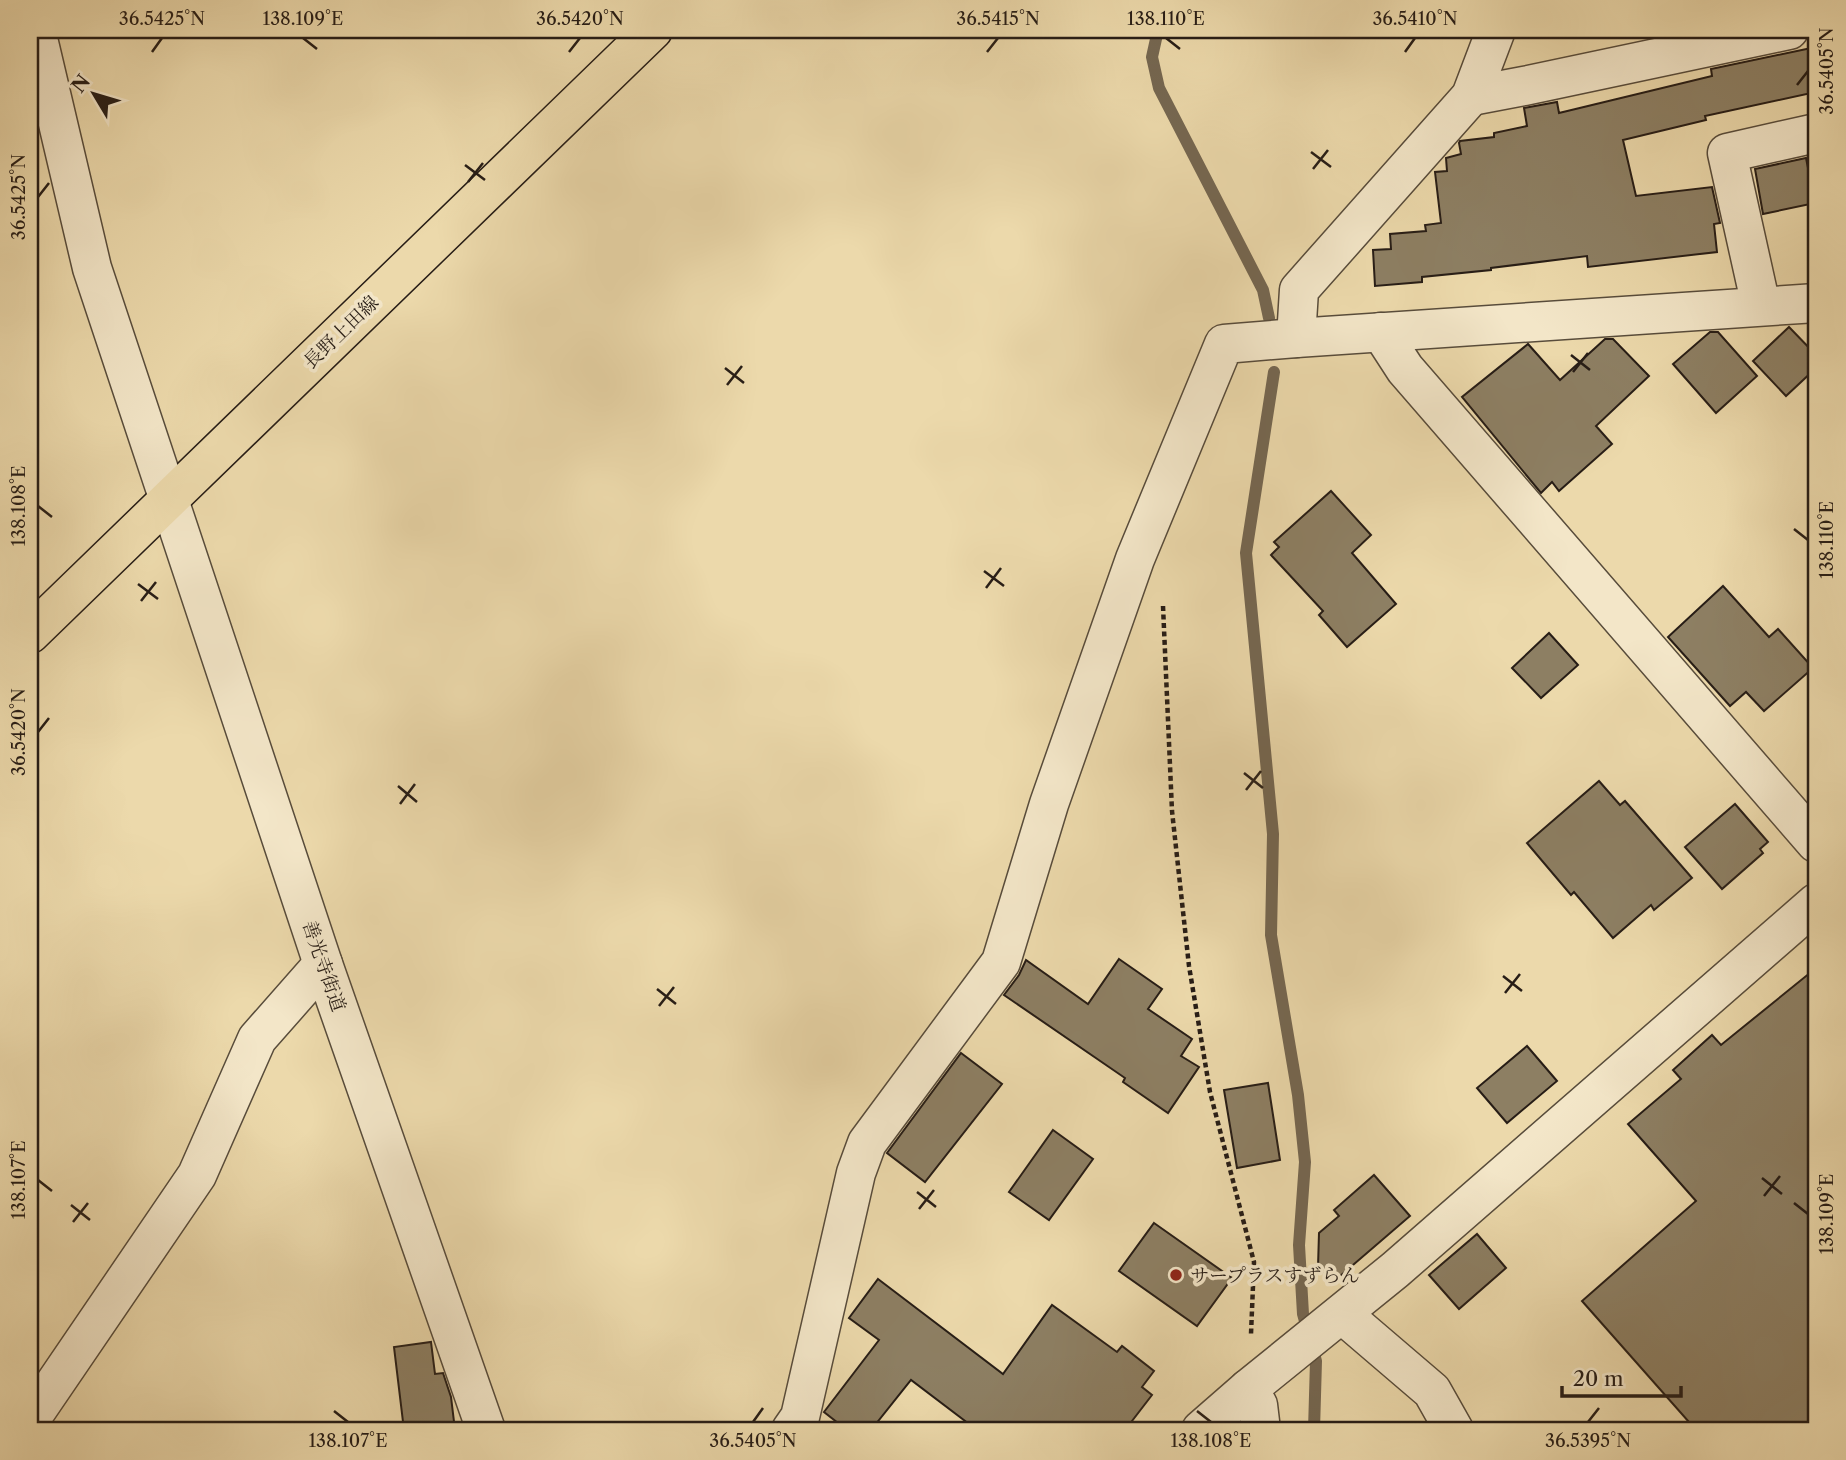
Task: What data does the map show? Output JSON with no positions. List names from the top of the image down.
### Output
{
  "streets": {
    "main road": ["長野上田線"],
    "street": ["善光寺街道"]
  },
  "crossings": [
    ["長野上田線", "善光寺街道"]
  ],
  "places": ["サープラスすずらん"],
  "scale_bar": "20 m",
  "north": "top left",
  "coordinates": [
    "36.5425°N",
    "138.109°E",
    "36.5420°N",
    "36.5415°N",
    "138.110°E",
    "36.5410°N",
    "36.5405°N",
    "138.108°E",
    "138.107°E",
    "36.5395°N"
  ]
}
